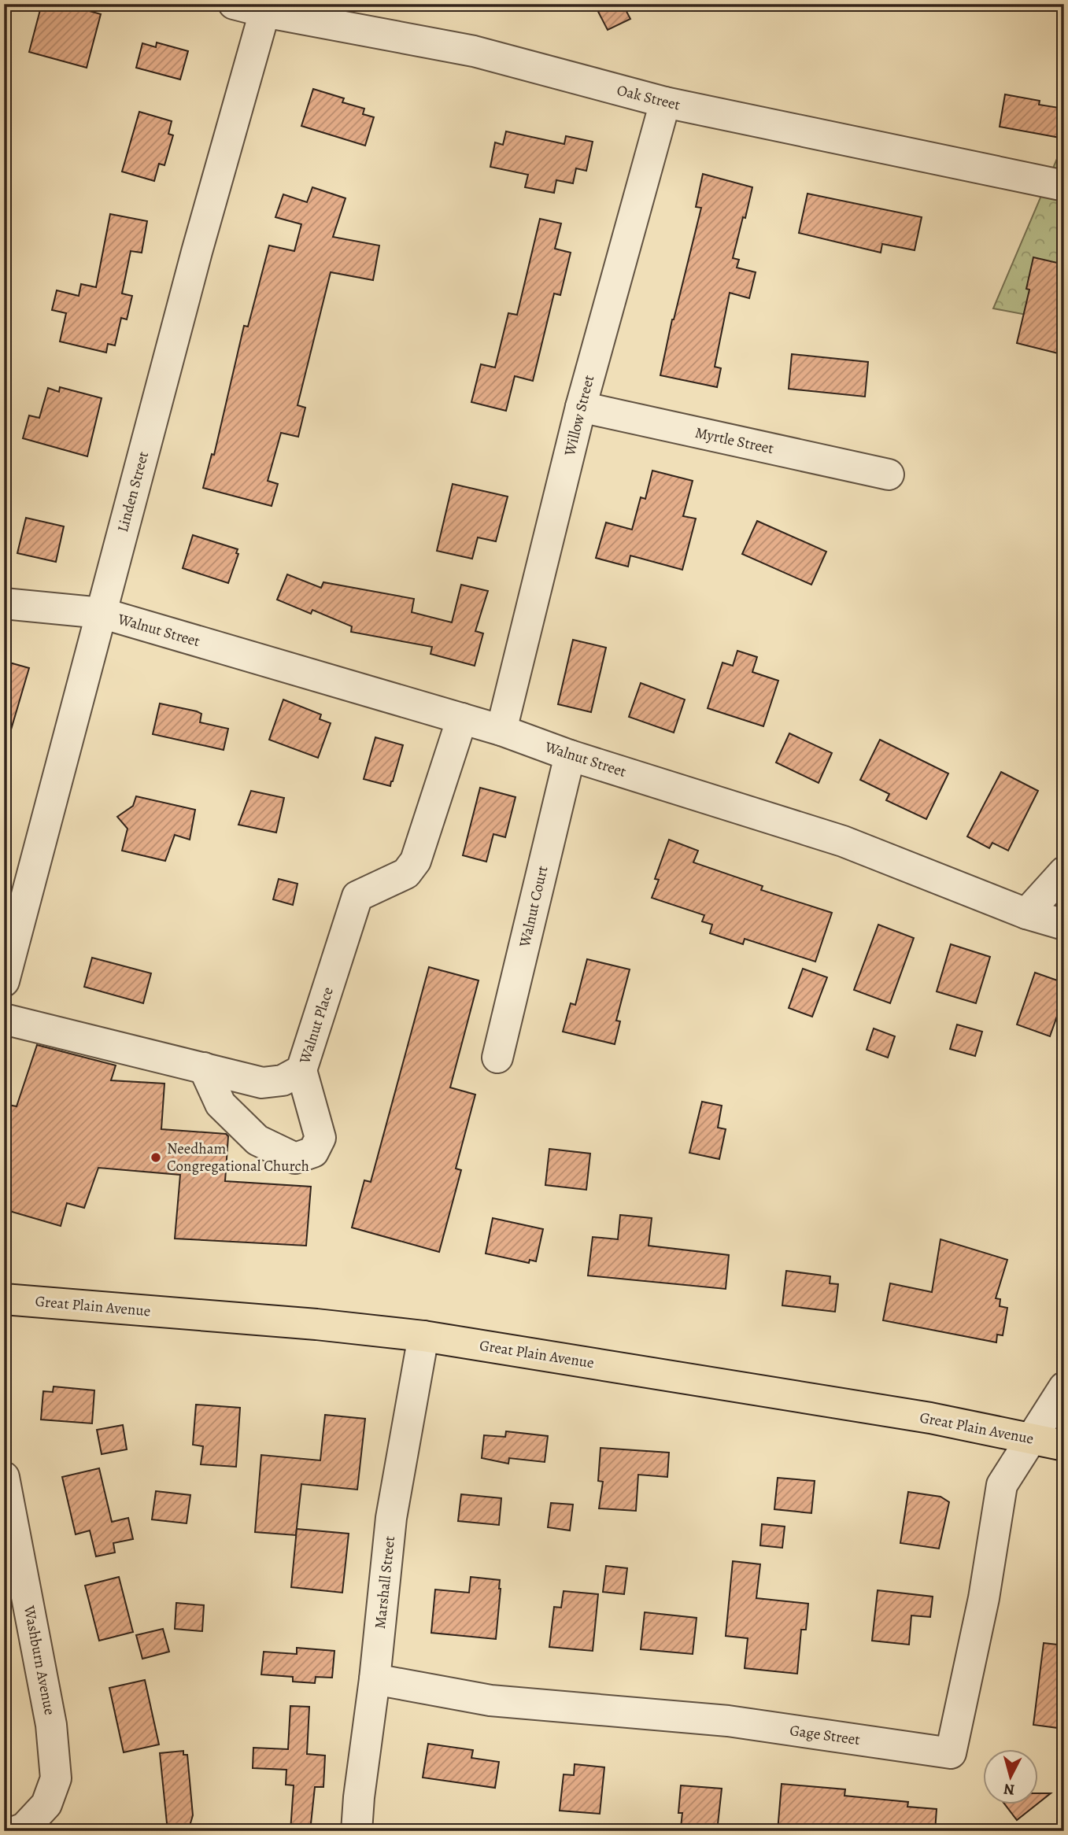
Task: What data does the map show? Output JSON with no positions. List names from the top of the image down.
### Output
{
  "streets": {
    "main road": ["Great Plain Avenue"],
    "street": [
      "Oak Street",
      "Willow Street",
      "Myrtle Street",
      "Linden Street",
      "Walnut Street",
      "Walnut Court",
      "Walnut Place",
      "Marshall Street",
      "Washburn Avenue",
      "Gage Street"
    ]
  },
  "crossings": [
    ["Oak Street", "Willow Street"],
    ["Oak Street", "Linden Street"],
    ["Willow Street", "Myrtle Street"],
    ["Willow Street", "Walnut Street"],
    ["Linden Street", "Walnut Street"],
    ["Walnut Street", "Walnut Court"],
    ["Walnut Street", "Walnut Place"],
    ["Great Plain Avenue", "Marshall Street"],
    ["Great Plain Avenue", "Gage Street"],
    ["Marshall Street", "Gage Street"]
  ],
  "places": ["Needham Congregational Church"],
  "north": "bottom"
}
